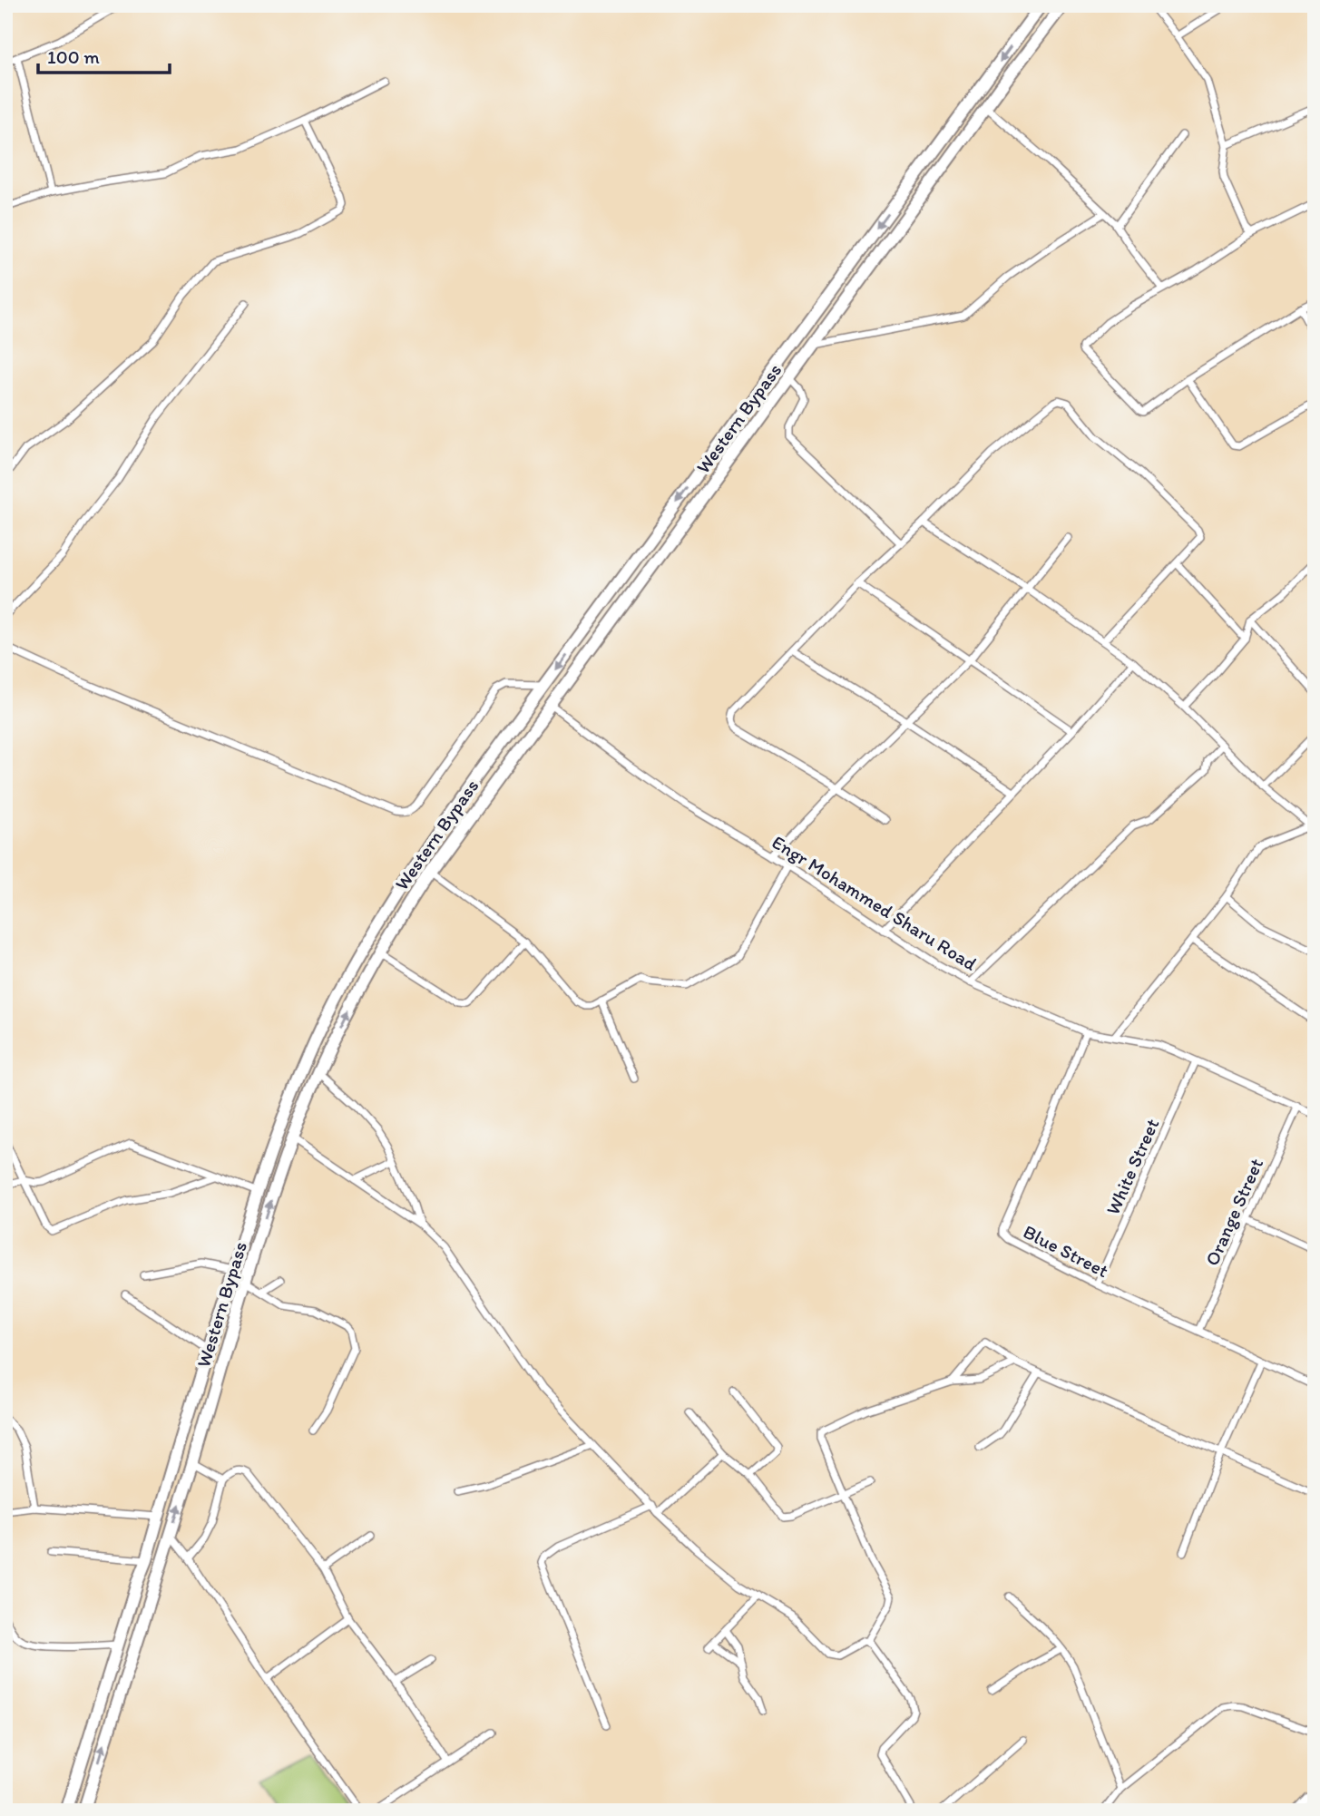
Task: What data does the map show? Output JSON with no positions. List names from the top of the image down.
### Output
{
  "streets": {
    "main road": ["Western Bypass"],
    "street": [
      "Engr Mohammed Sharu Road",
      "White Street",
      "Orange Street",
      "Blue Street"
    ]
  },
  "crossings": [
    ["Western Bypass", "Engr Mohammed Sharu Road"],
    ["Engr Mohammed Sharu Road", "White Street"],
    ["Engr Mohammed Sharu Road", "Orange Street"],
    ["Engr Mohammed Sharu Road", "Blue Street"],
    ["White Street", "Blue Street"],
    ["Orange Street", "Blue Street"]
  ],
  "scale_bar": "100 m"
}
